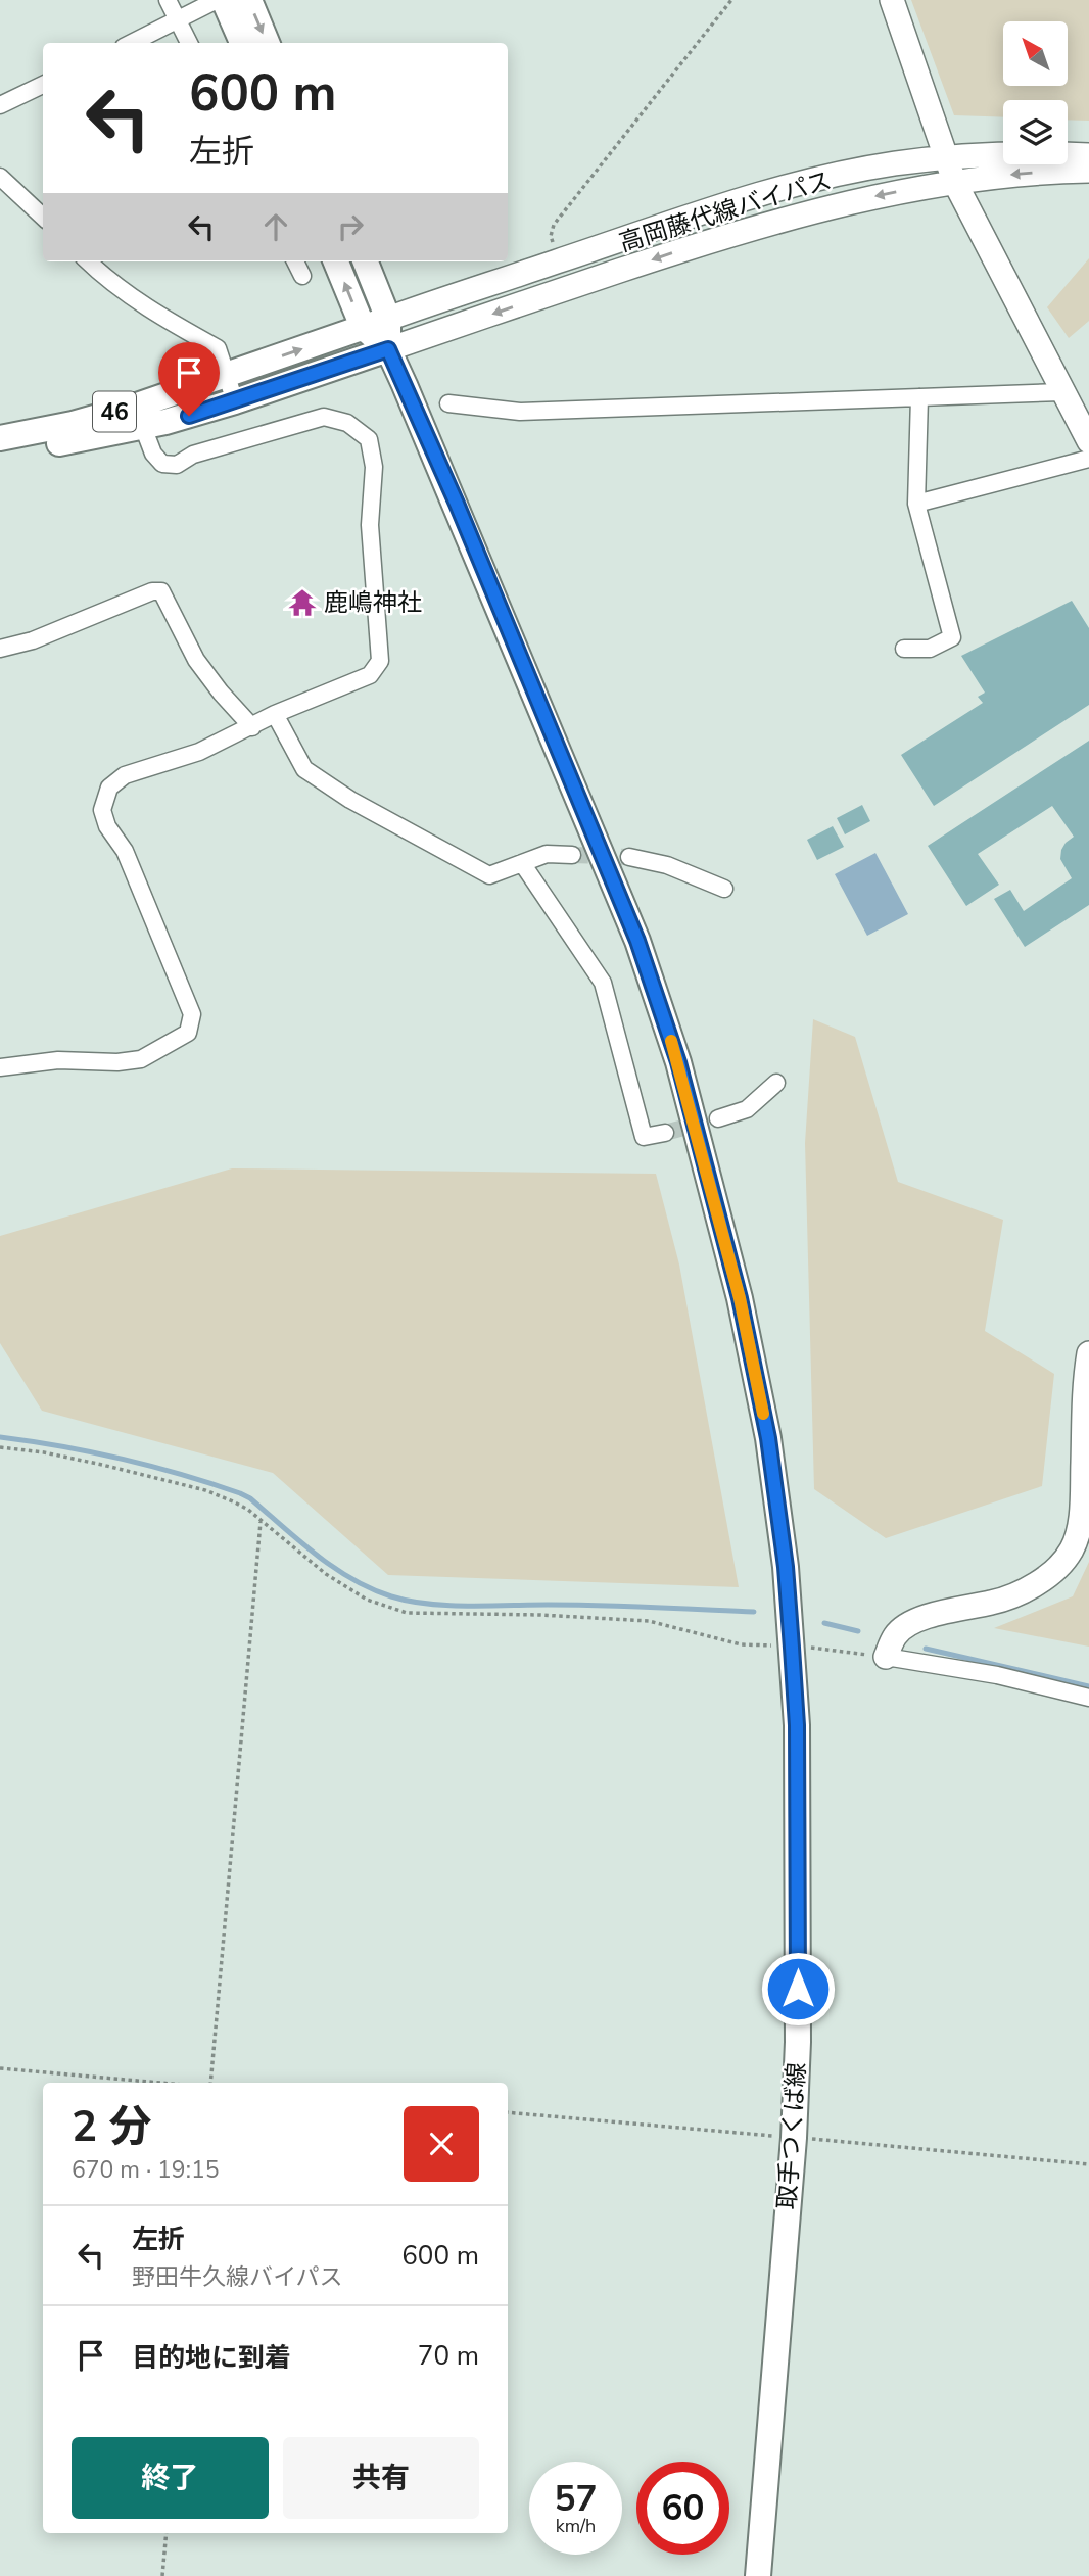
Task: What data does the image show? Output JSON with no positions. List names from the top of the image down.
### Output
{
  "streets": {
    "main road": ["高岡藤代線バイパス", "46", "取手つくば線"]
  },
  "crossings": [
    ["高岡藤代線バイパス", "46"],
    ["高岡藤代線バイパス", "取手つくば線"],
    ["46", "取手つくば線"]
  ],
  "places": {
    "temple": ["鹿嶋神社"]
  },
  "north": "top left",
  "page": {
    "turn": ["600 m", "左折"],
    "heading": ["2 分", "670 m · 19:15"],
    "list": [
      {
        "name": "左折",
        "note": "野田牛久線バイパス",
        "value": "600 m"
      },
      {
        "name": "目的地に到着",
        "value": "70 m"
      }
    ],
    "buttons": ["終了", "共有"],
    "speed": "57 km/h",
    "limit": "60"
  }
}
